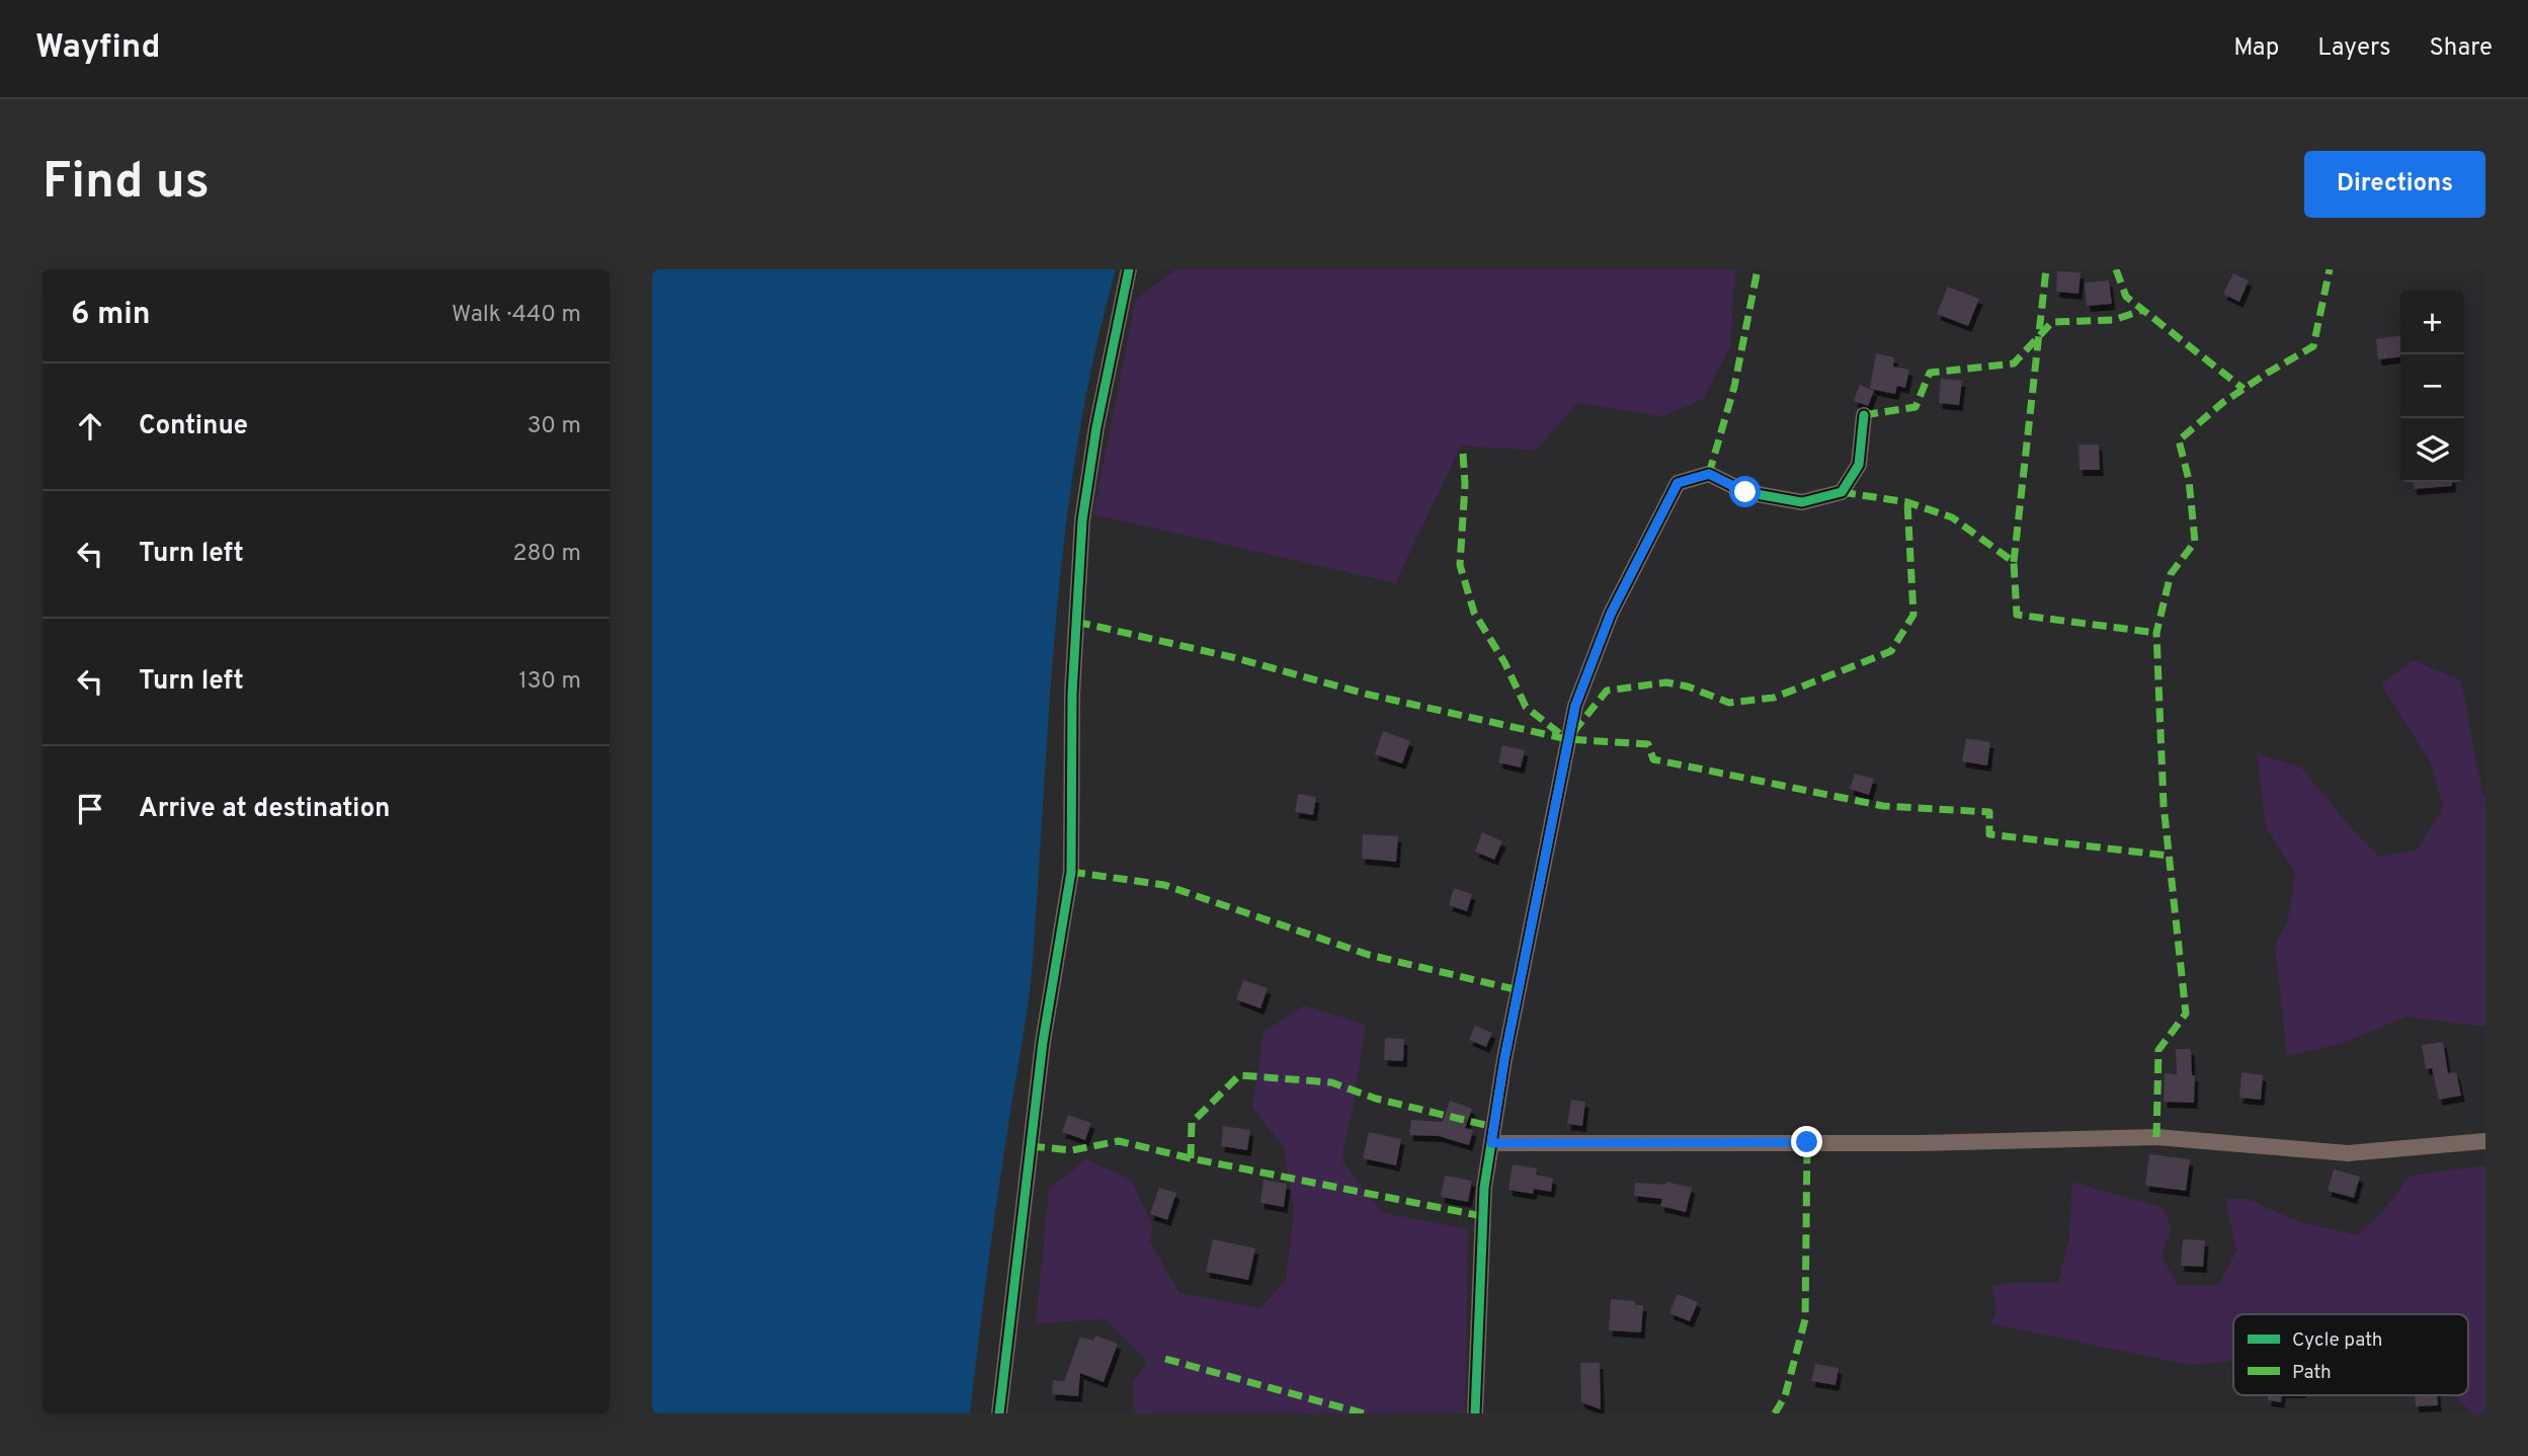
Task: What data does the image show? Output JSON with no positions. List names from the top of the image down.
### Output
{
  "legend": ["Cycle path", "Path"],
  "page": {
    "header": "Wayfind",
    "nav": ["Map", "Layers", "Share"],
    "buttons": "Directions",
    "title": "Find us",
    "heading": ["6 min", "Walk · 440 m"],
    "map_buttons": ["+", "−"],
    "list": [
      ["Continue", "30 m"],
      ["Turn left", "280 m"],
      ["Turn left", "130 m"],
      "Arrive at destination"
    ]
  }
}
